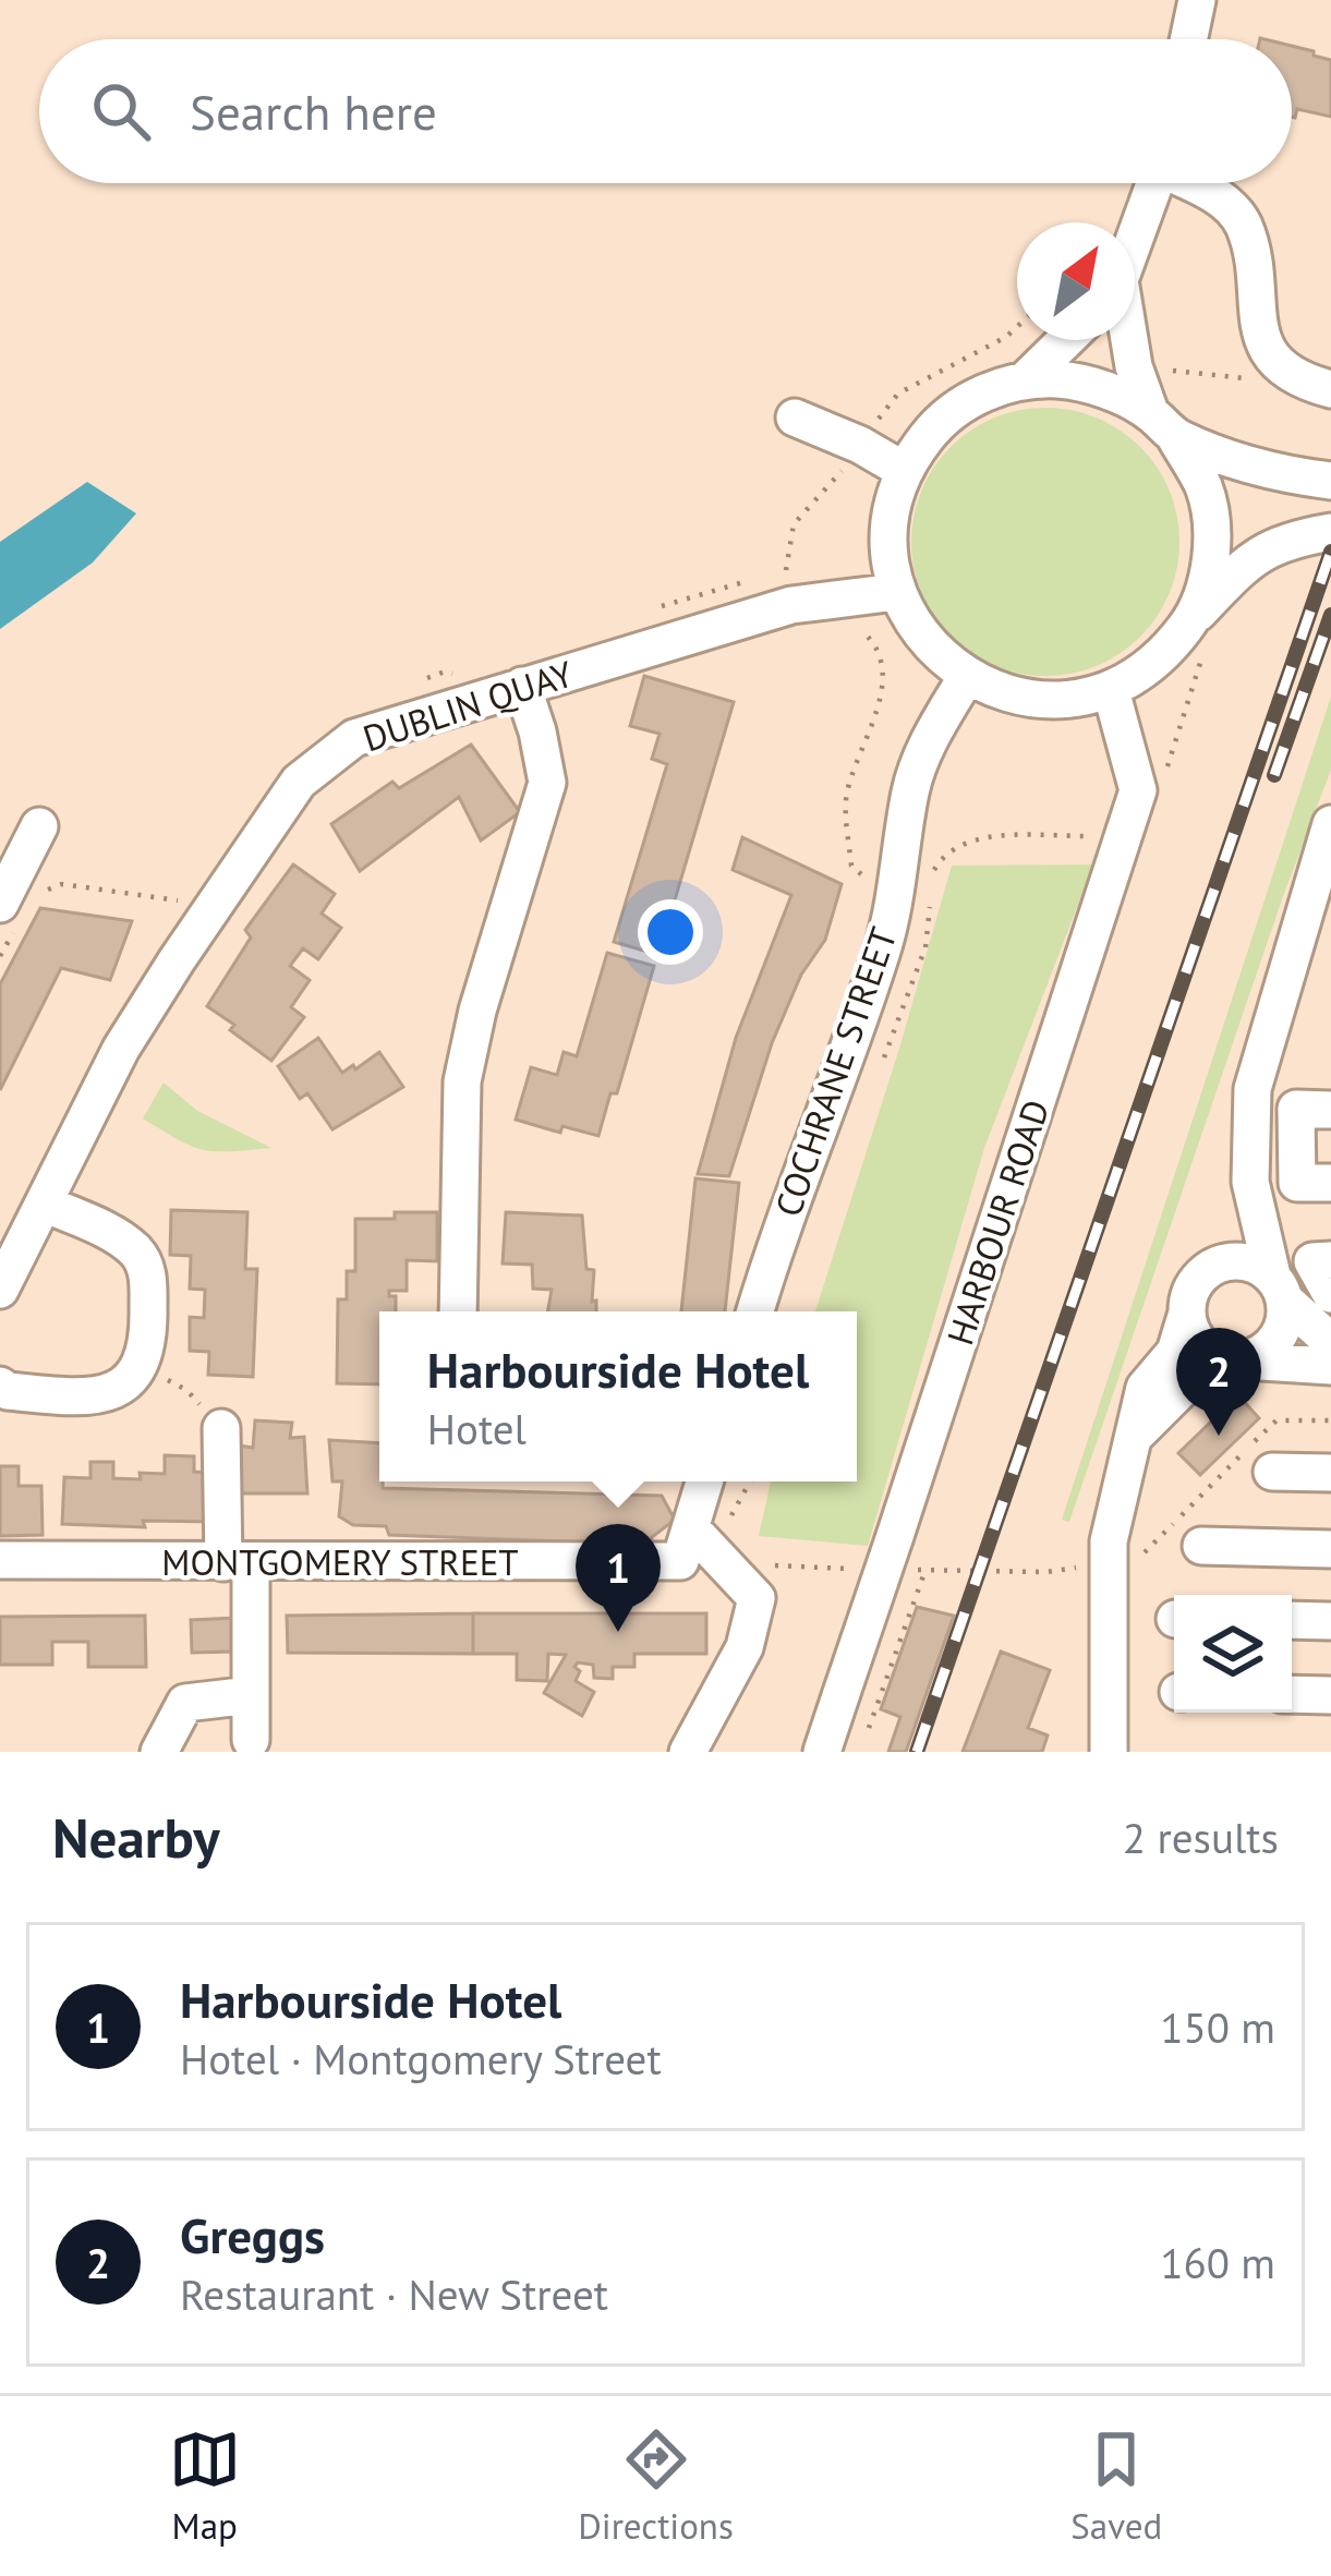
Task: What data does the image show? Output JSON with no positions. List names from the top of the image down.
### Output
{
  "streets": {
    "street": [
      "DUBLIN QUAY",
      "COCHRANE STREET",
      "HARBOUR ROAD",
      "MONTGOMERY STREET"
    ]
  },
  "crossings": [
    ["DUBLIN QUAY", "COCHRANE STREET"],
    ["DUBLIN QUAY", "HARBOUR ROAD"],
    ["COCHRANE STREET", "HARBOUR ROAD"]
  ],
  "north": "top right",
  "page": {
    "search": "Search here",
    "popup": ["Harbourside Hotel", "Hotel"],
    "pins": ["2", "1"],
    "heading": ["Nearby", "2 results"],
    "list": [
      {
        "mark": "1",
        "name": "Harbourside Hotel",
        "note": "Hotel · Montgomery Street",
        "value": "150 m"
      },
      {
        "mark": "2",
        "name": "Greggs",
        "note": "Restaurant · New Street",
        "value": "160 m"
      }
    ],
    "nav": ["Map", "Directions", "Saved"]
  }
}
